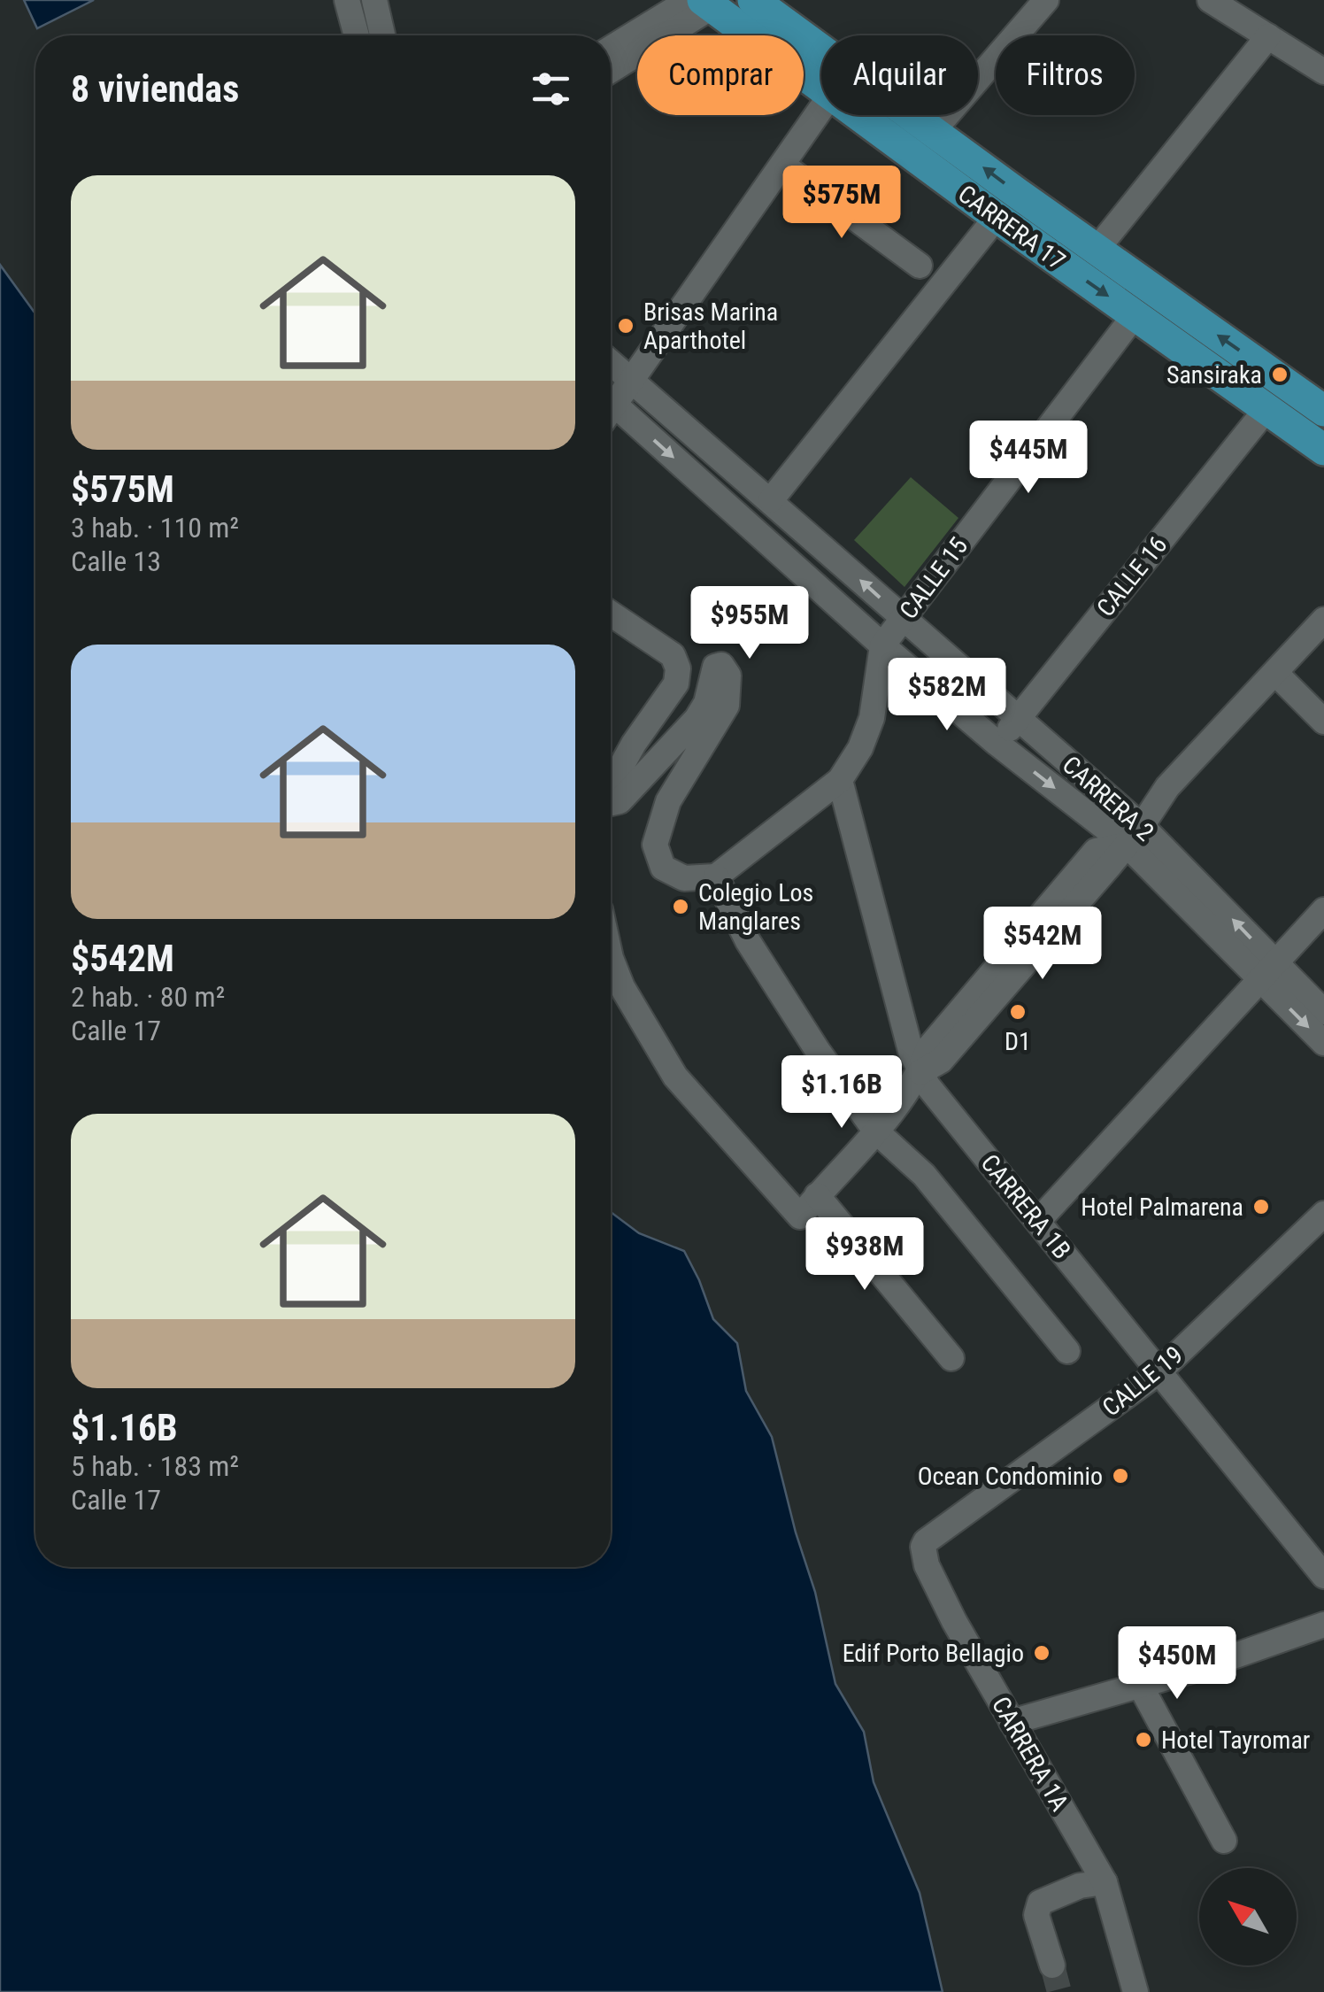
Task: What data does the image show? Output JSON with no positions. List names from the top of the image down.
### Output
{
  "streets": {
    "main road": ["CARRERA 17"],
    "street": [
      "CALLE 16",
      "CALLE 15",
      "CARRERA 2",
      "CARRERA 1B",
      "CALLE 19",
      "CARRERA 1A"
    ]
  },
  "crossings": [
    ["CARRERA 17", "CALLE 16"],
    ["CARRERA 17", "CALLE 15"],
    ["CALLE 16", "CARRERA 2"],
    ["CALLE 15", "CARRERA 2"],
    ["CALLE 15", "CARRERA 1B"],
    ["CARRERA 1B", "CALLE 19"],
    ["CALLE 19", "CARRERA 1A"]
  ],
  "places": [
    "Brisas Marina Aparthotel",
    "Sansiraka",
    "Colegio Los Manglares",
    "D1",
    "Hotel Palmarena",
    "Ocean Condominio",
    "Edif Porto Bellagio",
    "Hotel Tayromar"
  ],
  "north": "top left",
  "page": {
    "chip": ["Comprar", "Alquilar", "Filtros"],
    "heading": "8 viviendas",
    "list": [
      {
        "name": "$575M",
        "note": "3 hab. · 110 m² · Calle 13"
      },
      {
        "name": "$542M",
        "note": "2 hab. · 80 m² · Calle 17"
      },
      {
        "name": "$1.16B",
        "note": "5 hab. · 183 m² · Calle 17"
      }
    ],
    "price": [
      "$575M",
      "$445M",
      "$955M",
      "$582M",
      "$542M",
      "$1.16B",
      "$938M",
      "$450M"
    ]
  }
}
